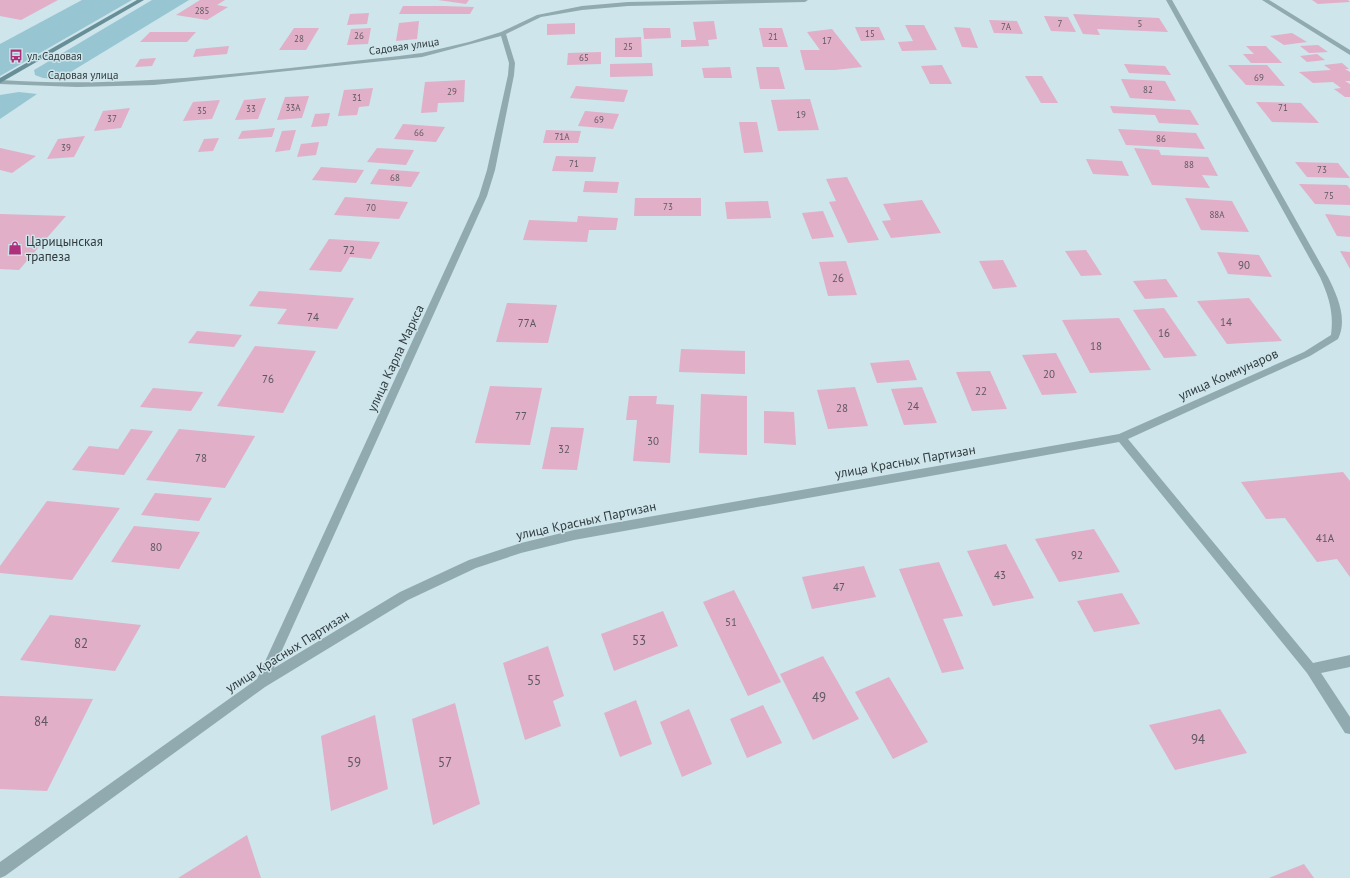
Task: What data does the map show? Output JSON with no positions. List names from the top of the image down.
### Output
{
  "streets": {
    "street": [
      "Садовая улица",
      "улица Карла Маркса",
      "улица Коммунаров",
      "улица Красных Партизан"
    ]
  },
  "crossings": [
    ["Садовая улица", "улица Карла Маркса"],
    ["улица Карла Маркса", "улица Красных Партизан"],
    ["улица Коммунаров", "улица Красных Партизан"]
  ],
  "places": {
    "bus stop": ["ул. Садовая"],
    "shop": ["Царицынская трапеза"]
  },
  "house_numbers": [
    "285",
    "7",
    "5",
    "7А",
    "15",
    "26",
    "21",
    "28",
    "17",
    "25",
    "65",
    "69",
    "82",
    "29",
    "31",
    "33А",
    "71",
    "33",
    "35",
    "19",
    "37",
    "69",
    "66",
    "71А",
    "86",
    "39",
    "71",
    "88",
    "73",
    "68",
    "75",
    "73",
    "70",
    "88А",
    "72",
    "90",
    "26",
    "74",
    "14",
    "77А",
    "16",
    "18",
    "20",
    "76",
    "22",
    "24",
    "28",
    "77",
    "30",
    "32",
    "78",
    "41А",
    "80",
    "92",
    "43",
    "47",
    "51",
    "53",
    "82",
    "55",
    "49",
    "84",
    "94",
    "59",
    "57"
  ]
}
